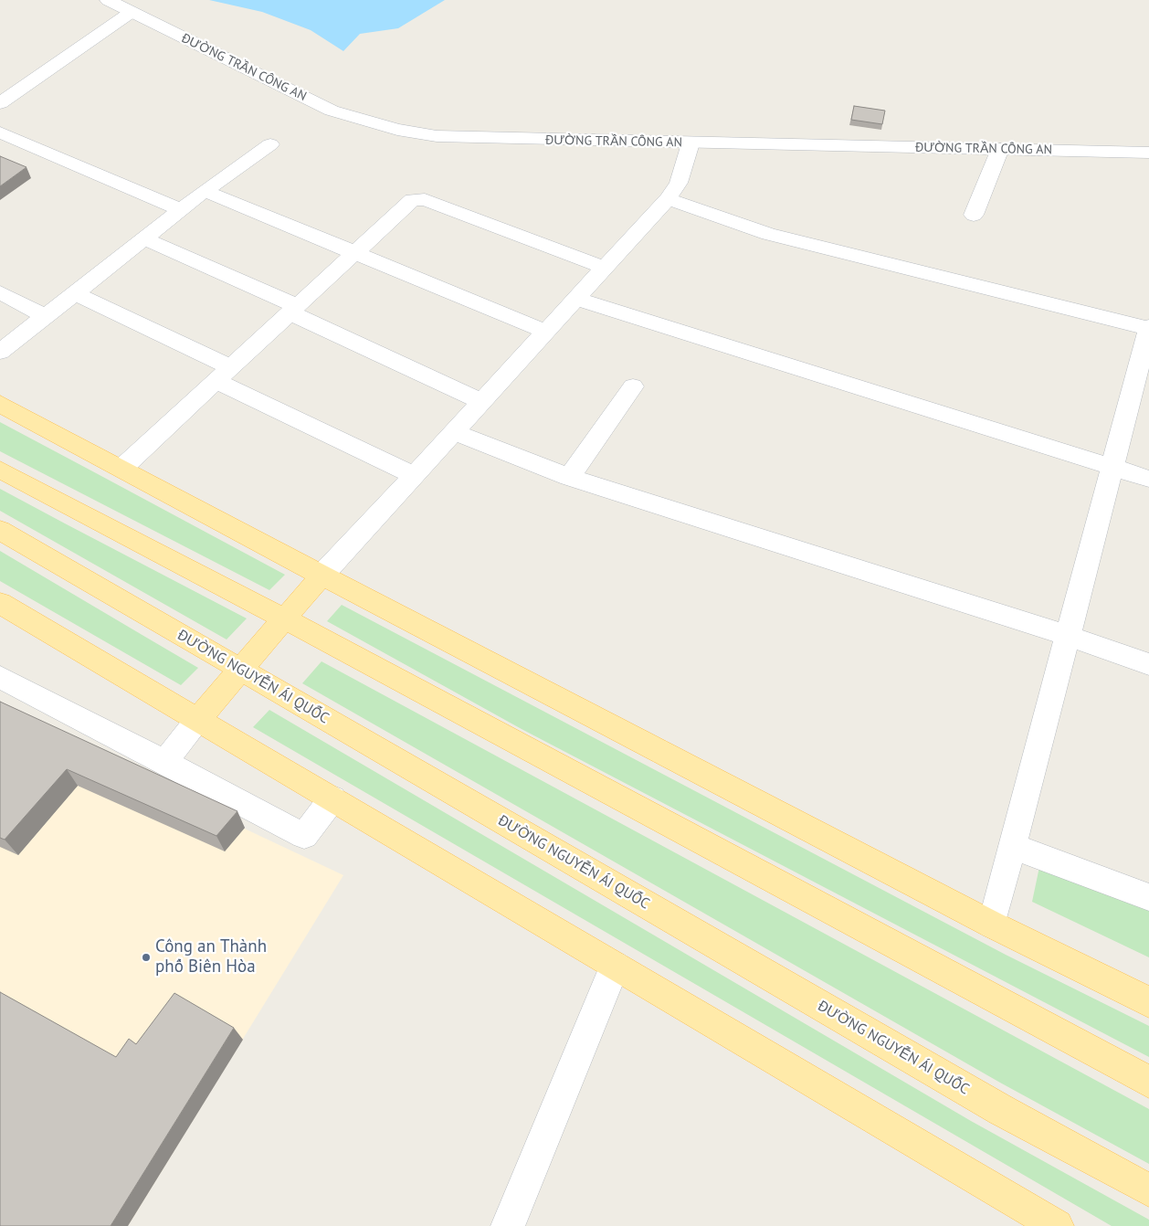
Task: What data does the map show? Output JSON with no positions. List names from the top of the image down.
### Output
{
  "streets": {
    "main road": ["ĐƯỜNG NGUYỄN ÁI QUỐC"],
    "street": ["ĐƯỜNG TRẦN CÔNG AN"]
  },
  "places": ["Công an Thành phố Biên Hòa"]
}
